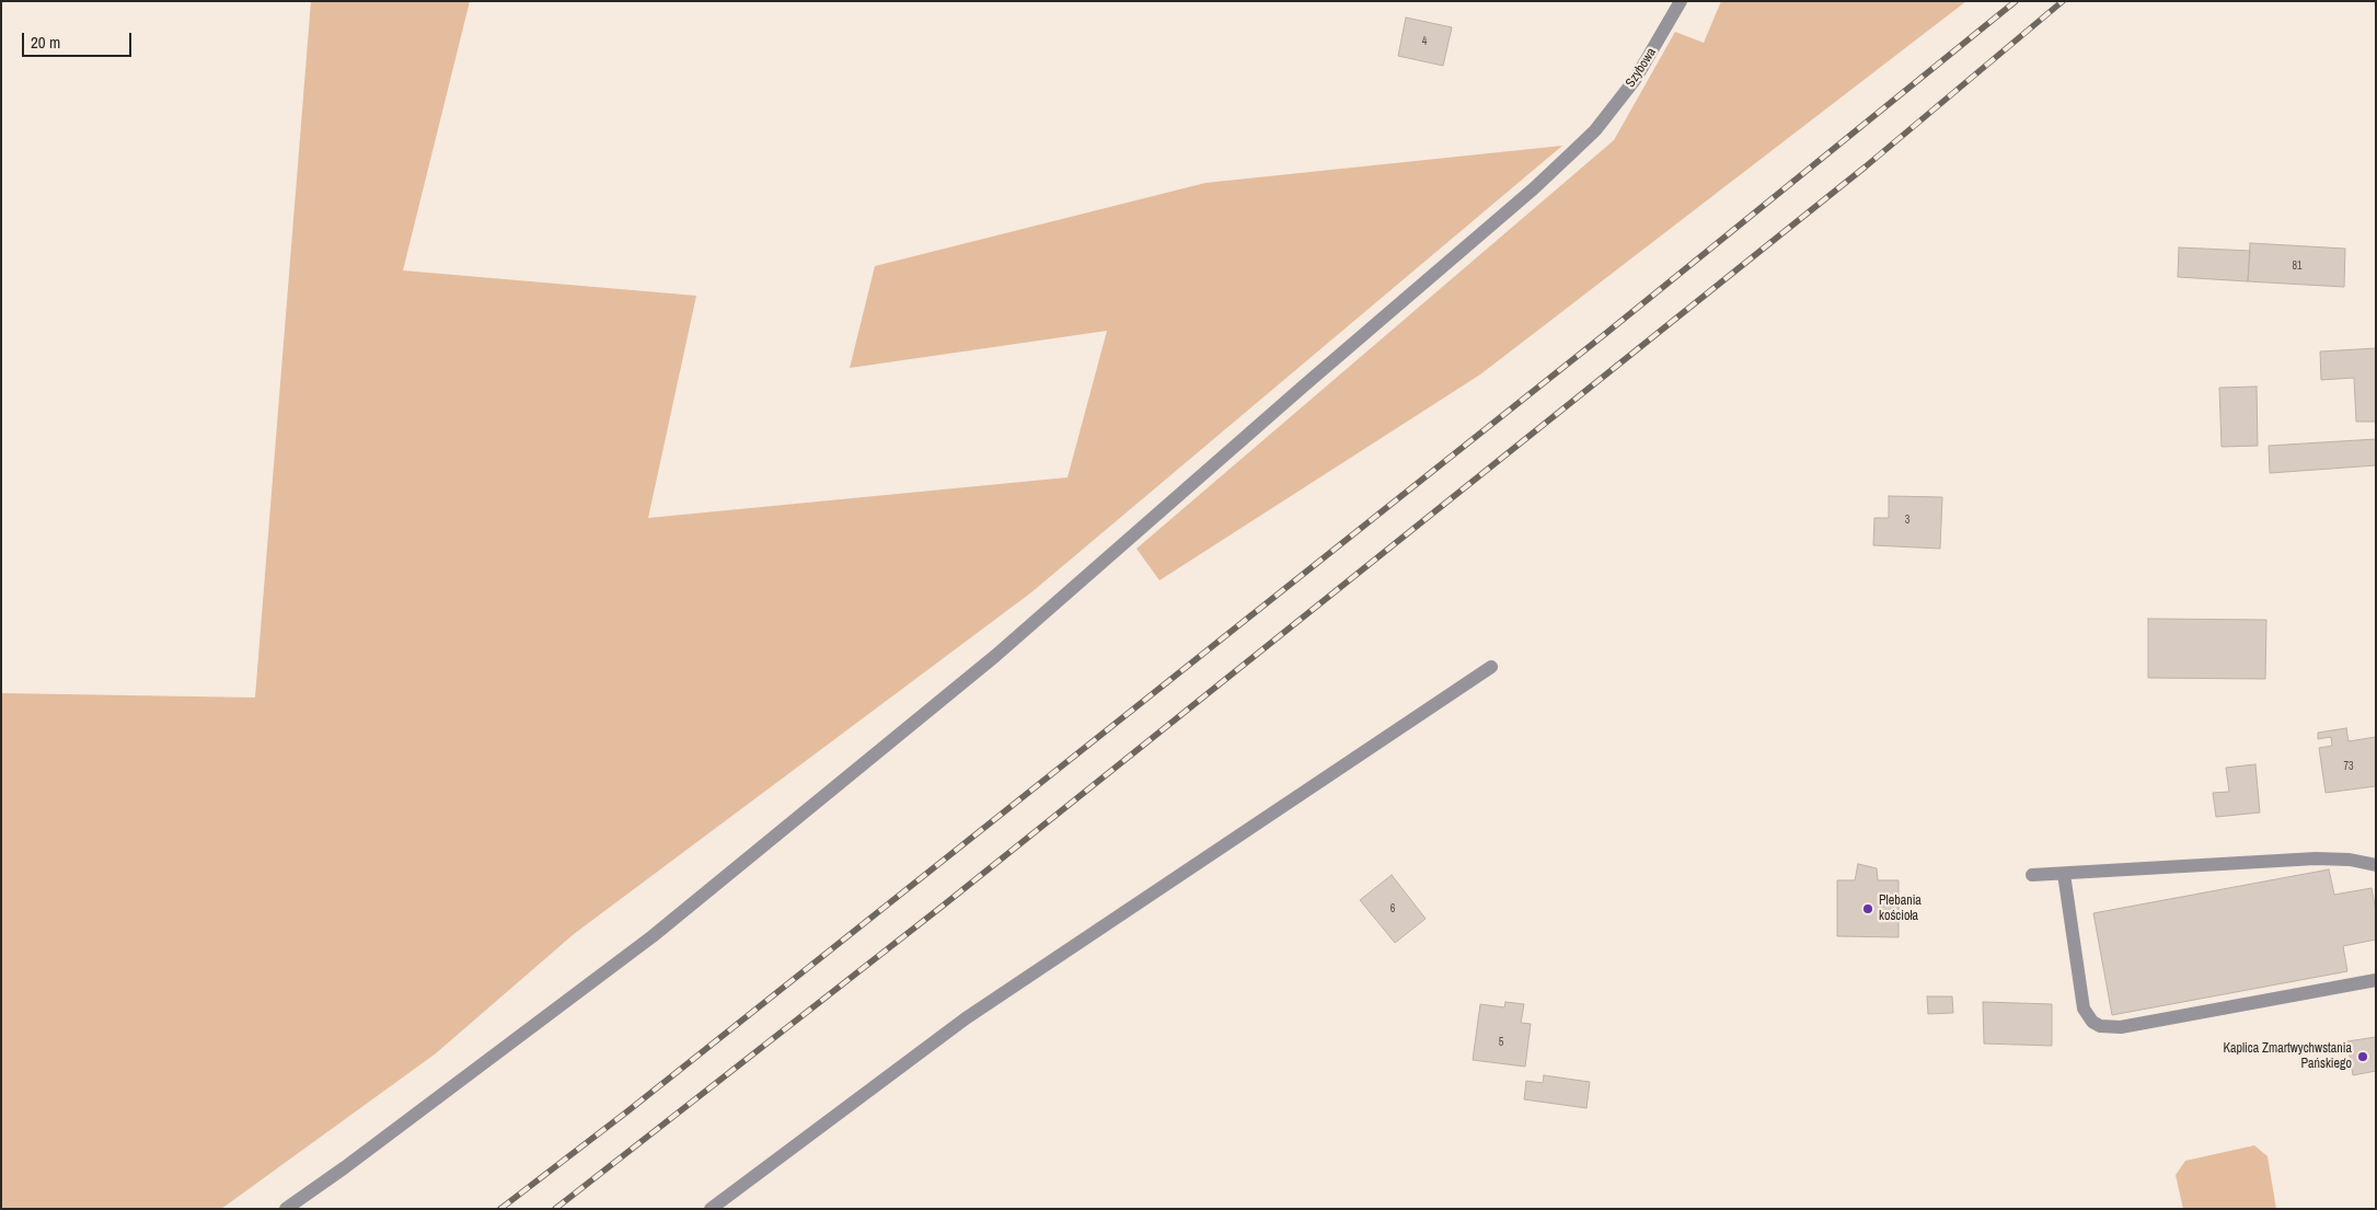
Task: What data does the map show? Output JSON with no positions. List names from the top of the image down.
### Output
{
  "streets": {
    "street": ["Szybowa"]
  },
  "places": ["Plebania kościoła", "Kaplica Zmartwychwstania Pańskiego"],
  "house_numbers": [
    "4",
    "81",
    "3",
    "73",
    "6",
    "5"
  ],
  "scale_bar": "20 m"
}
